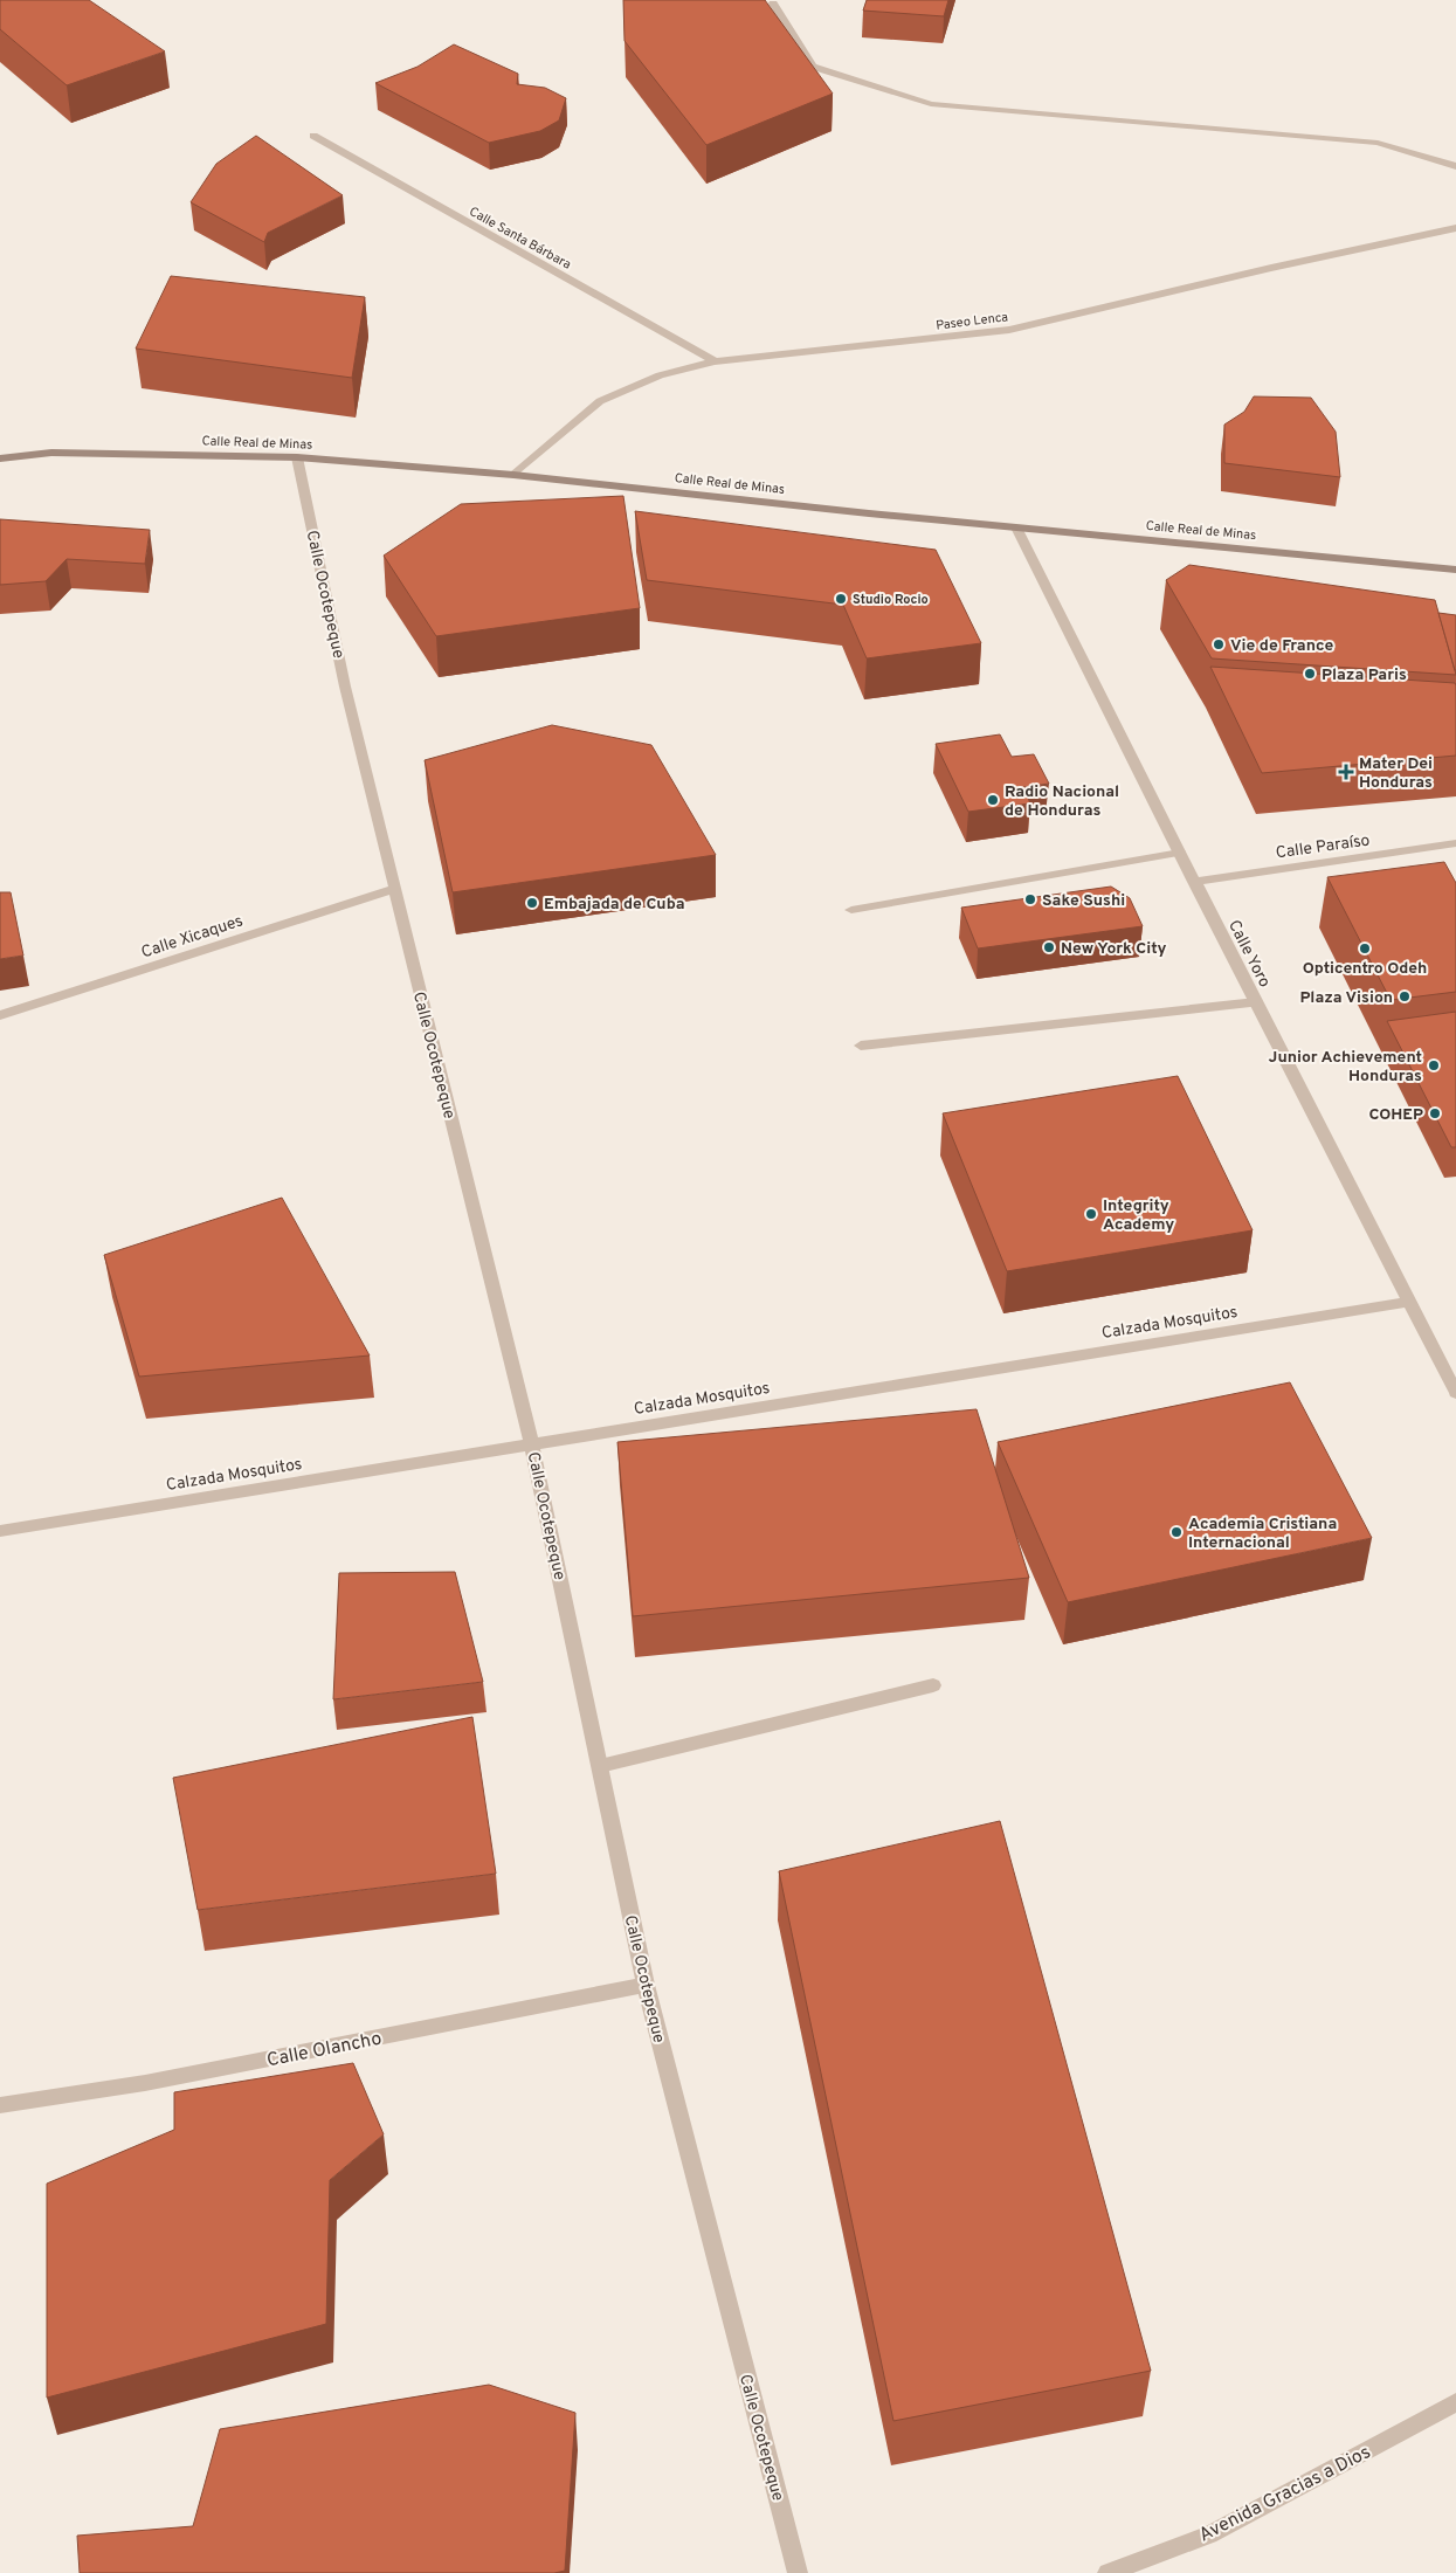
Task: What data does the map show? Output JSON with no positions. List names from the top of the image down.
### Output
{
  "streets": {
    "street": [
      "Calle Santa Bárbara",
      "Paseo Lenca",
      "Calle Real de Minas",
      "Calle Ocotepeque",
      "Calle Paraíso",
      "Calle Xicaques",
      "Calle Yoro",
      "Calzada Mosquitos",
      "Calle Olancho",
      "Avenida Gracias a Dios"
    ]
  },
  "crossings": [
    ["Calle Santa Bárbara", "Paseo Lenca"],
    ["Paseo Lenca", "Calle Real de Minas"],
    ["Calle Real de Minas", "Calle Ocotepeque"],
    ["Calle Real de Minas", "Calle Yoro"],
    ["Calle Ocotepeque", "Calle Xicaques"],
    ["Calle Ocotepeque", "Calzada Mosquitos"],
    ["Calle Ocotepeque", "Calle Olancho"],
    ["Calle Paraíso", "Calle Yoro"],
    ["Calle Yoro", "Calzada Mosquitos"]
  ],
  "places": {
    "other": [
      "Studio Rocio",
      "Vie de France",
      "Plaza Paris",
      "Radio Nacional de Honduras",
      "Sake Sushi",
      "Embajada de Cuba",
      "New York City",
      "Opticentro Odeh",
      "Plaza Vision",
      "Junior Achievement Honduras",
      "COHEP",
      "Integrity Academy",
      "Academia Cristiana Internacional"
    ],
    "health": ["Mater Dei Honduras"]
  }
}
